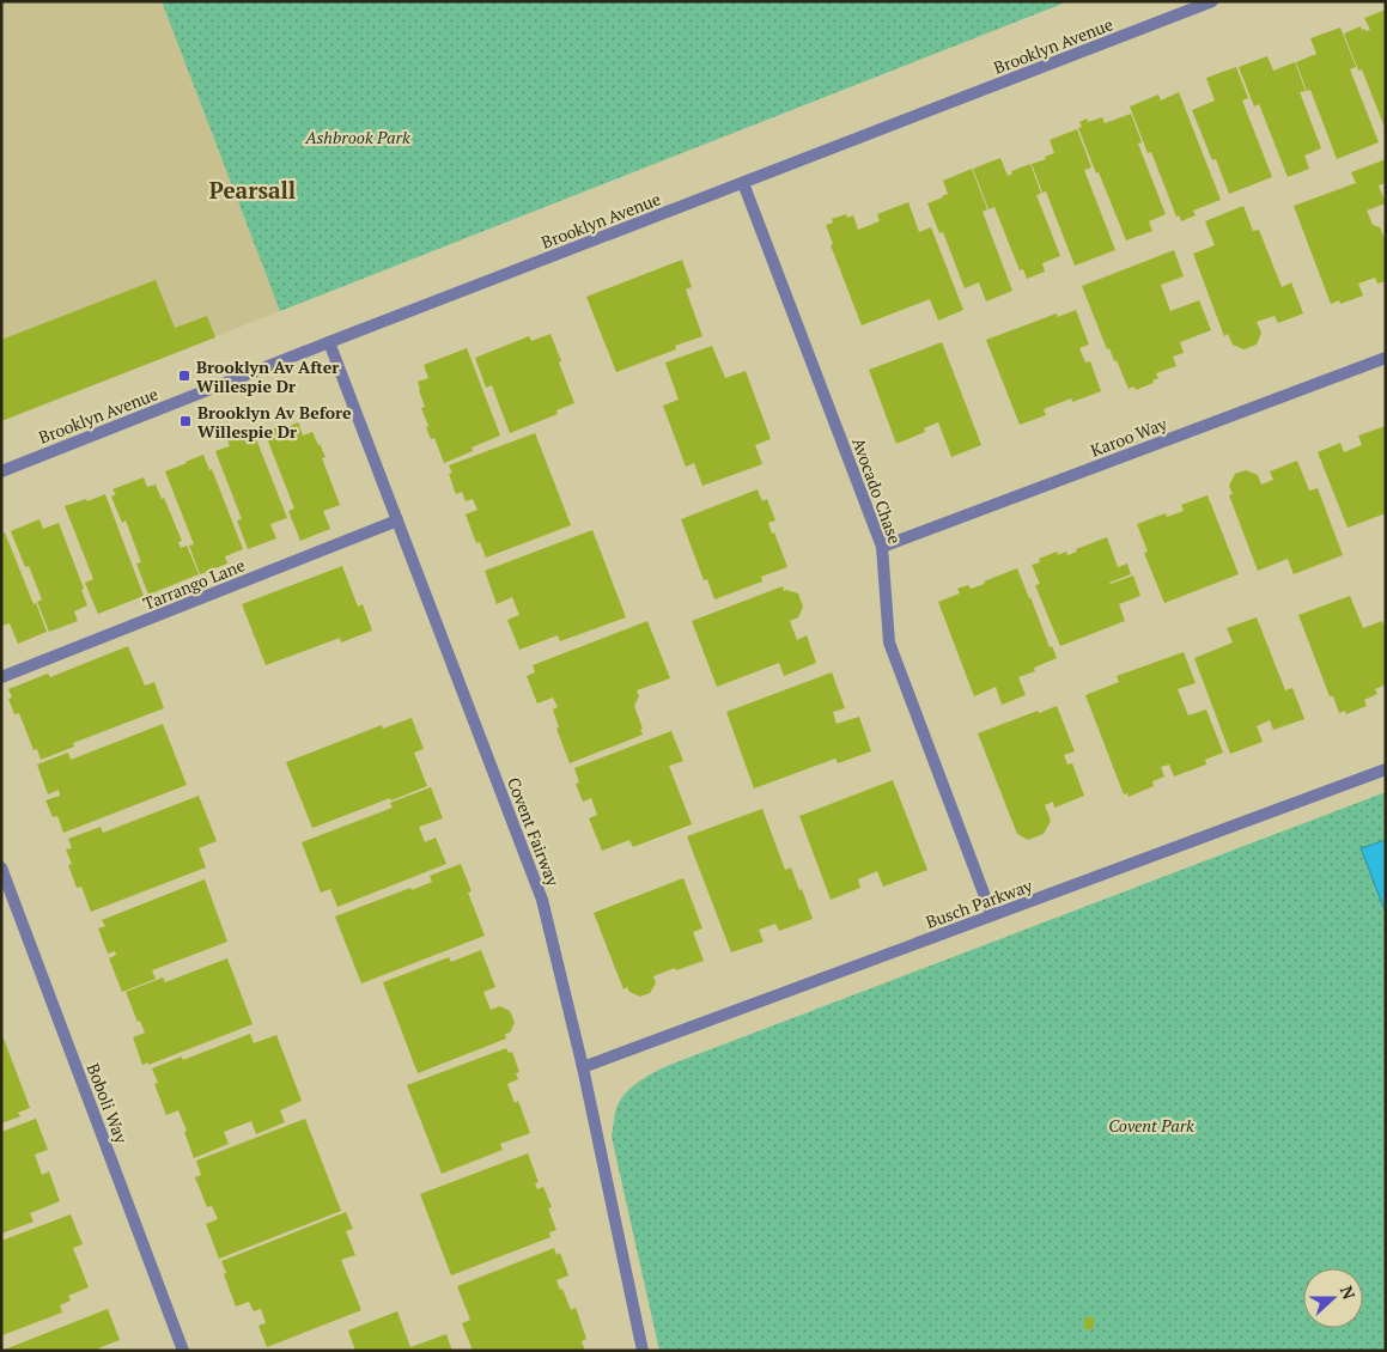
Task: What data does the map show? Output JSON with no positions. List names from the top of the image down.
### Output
{
  "streets": {
    "street": [
      "Brooklyn Avenue",
      "Karoo Way",
      "Avocado Chase",
      "Tarrango Lane",
      "Covent Fairway",
      "Busch Parkway",
      "Boboli Way"
    ]
  },
  "crossings": [
    ["Brooklyn Avenue", "Avocado Chase"],
    ["Brooklyn Avenue", "Covent Fairway"],
    ["Karoo Way", "Avocado Chase"],
    ["Avocado Chase", "Busch Parkway"],
    ["Tarrango Lane", "Covent Fairway"],
    ["Covent Fairway", "Busch Parkway"]
  ],
  "districts": ["Pearsall"],
  "parks": ["Ashbrook Park", "Covent Park"],
  "places": {
    "transit": ["Brooklyn Av After Willespie Dr", "Brooklyn Av Before Willespie Dr"]
  },
  "north": "right"
}
